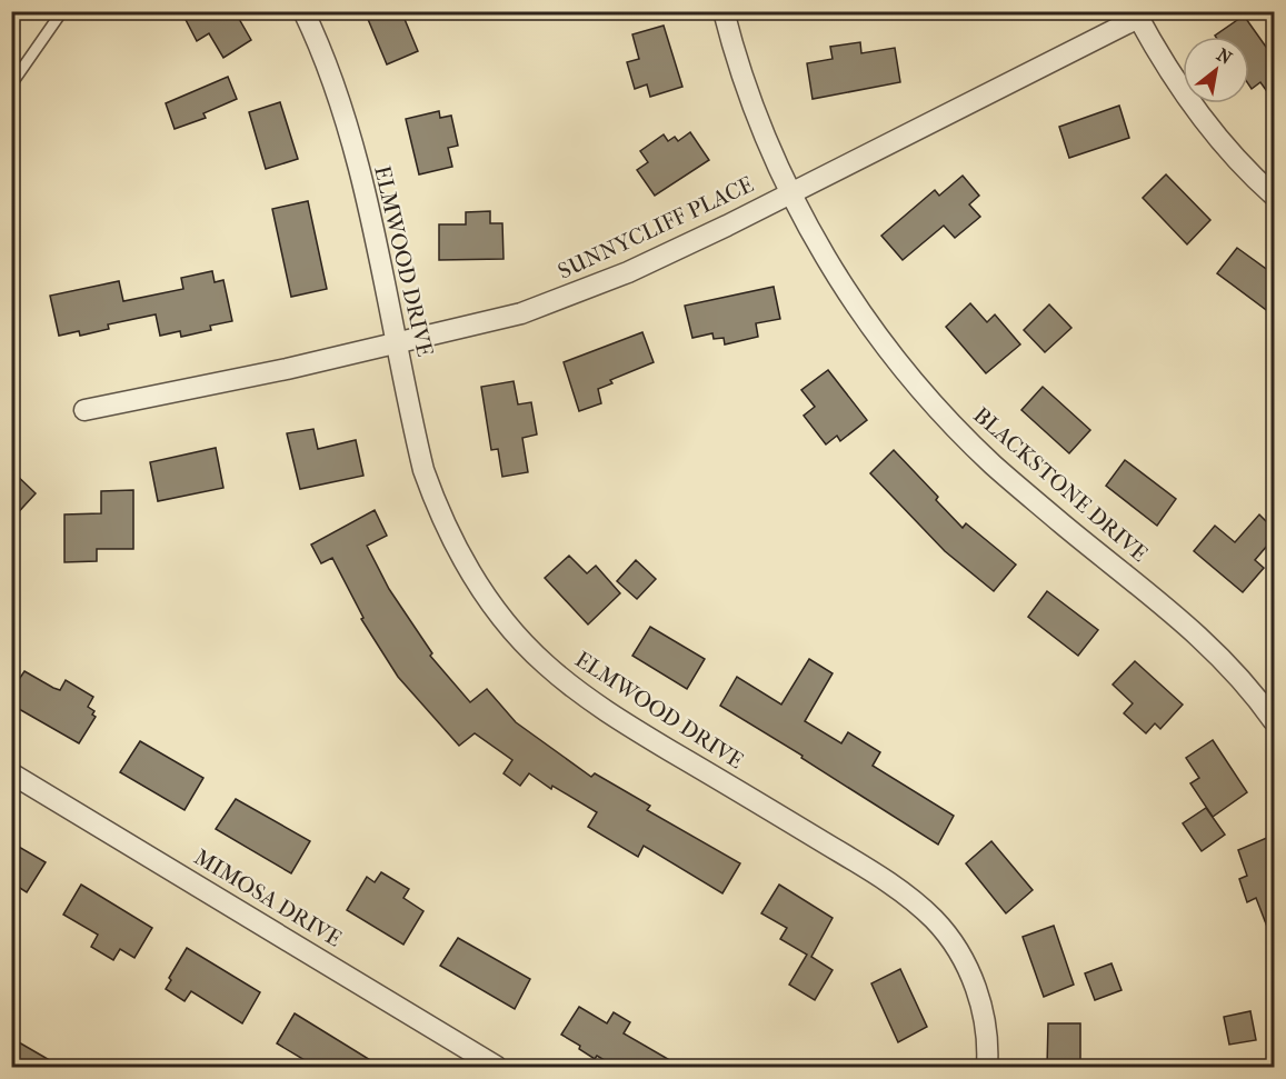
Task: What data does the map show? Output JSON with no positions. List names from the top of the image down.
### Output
{
  "streets": {
    "street": [
      "SUNNYCLIFF PLACE",
      "ELMWOOD DRIVE",
      "BLACKSTONE DRIVE",
      "MIMOSA DRIVE"
    ]
  },
  "crossings": [
    ["SUNNYCLIFF PLACE", "ELMWOOD DRIVE"],
    ["SUNNYCLIFF PLACE", "BLACKSTONE DRIVE"]
  ],
  "north": "top right"
}
